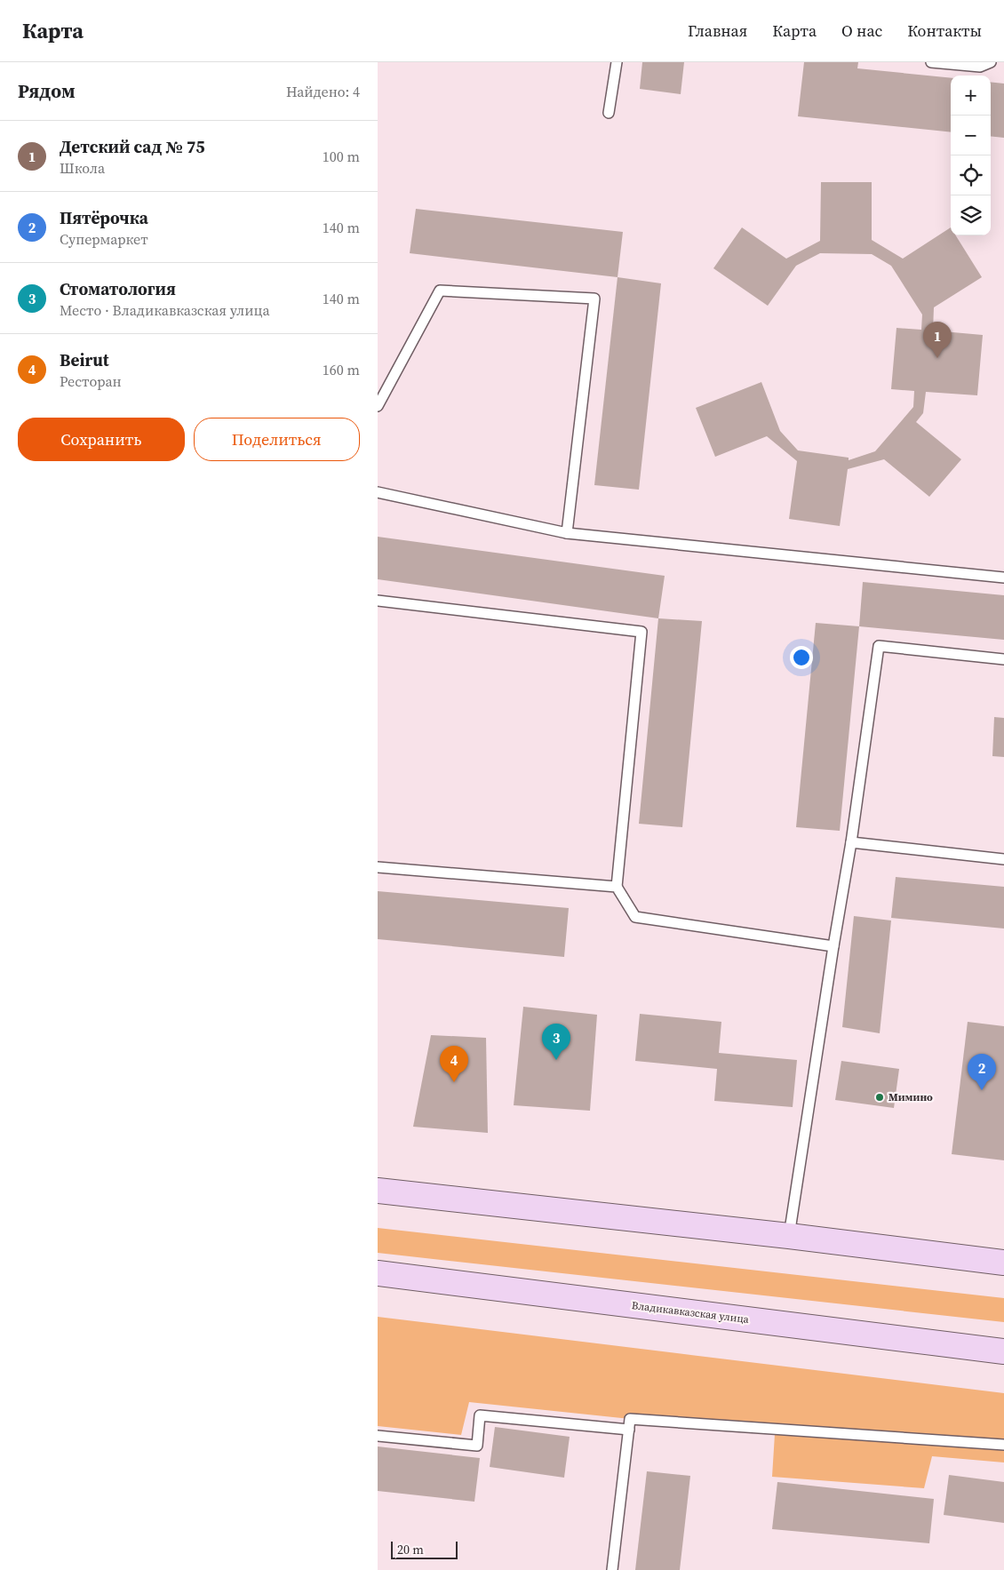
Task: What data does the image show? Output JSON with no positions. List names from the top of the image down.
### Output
{
  "streets": {
    "main road": ["Владикавказская улица"]
  },
  "places": ["Мимино"],
  "scale_bar": "20 m",
  "page": {
    "header": "Карта",
    "nav": [
      "Главная",
      "Карта",
      "О нас",
      "Контакты"
    ],
    "heading": ["Рядом", "Найдено: 4"],
    "map_buttons": ["+", "−"],
    "list": [
      {
        "mark": "1",
        "name": "Детский сад № 75",
        "note": "Школа",
        "value": "100 m"
      },
      {
        "mark": "2",
        "name": "Пятёрочка",
        "note": "Супермаркет",
        "value": "140 m"
      },
      {
        "mark": "3",
        "name": "Стоматология",
        "note": "Место · Владикавказская улица",
        "value": "140 m"
      },
      {
        "mark": "4",
        "name": "Beirut",
        "note": "Ресторан",
        "value": "160 m"
      }
    ],
    "pins": [
      "1",
      "3",
      "4",
      "2"
    ],
    "buttons": ["Сохранить", "Поделиться"],
    "scale": "20 m"
  }
}
